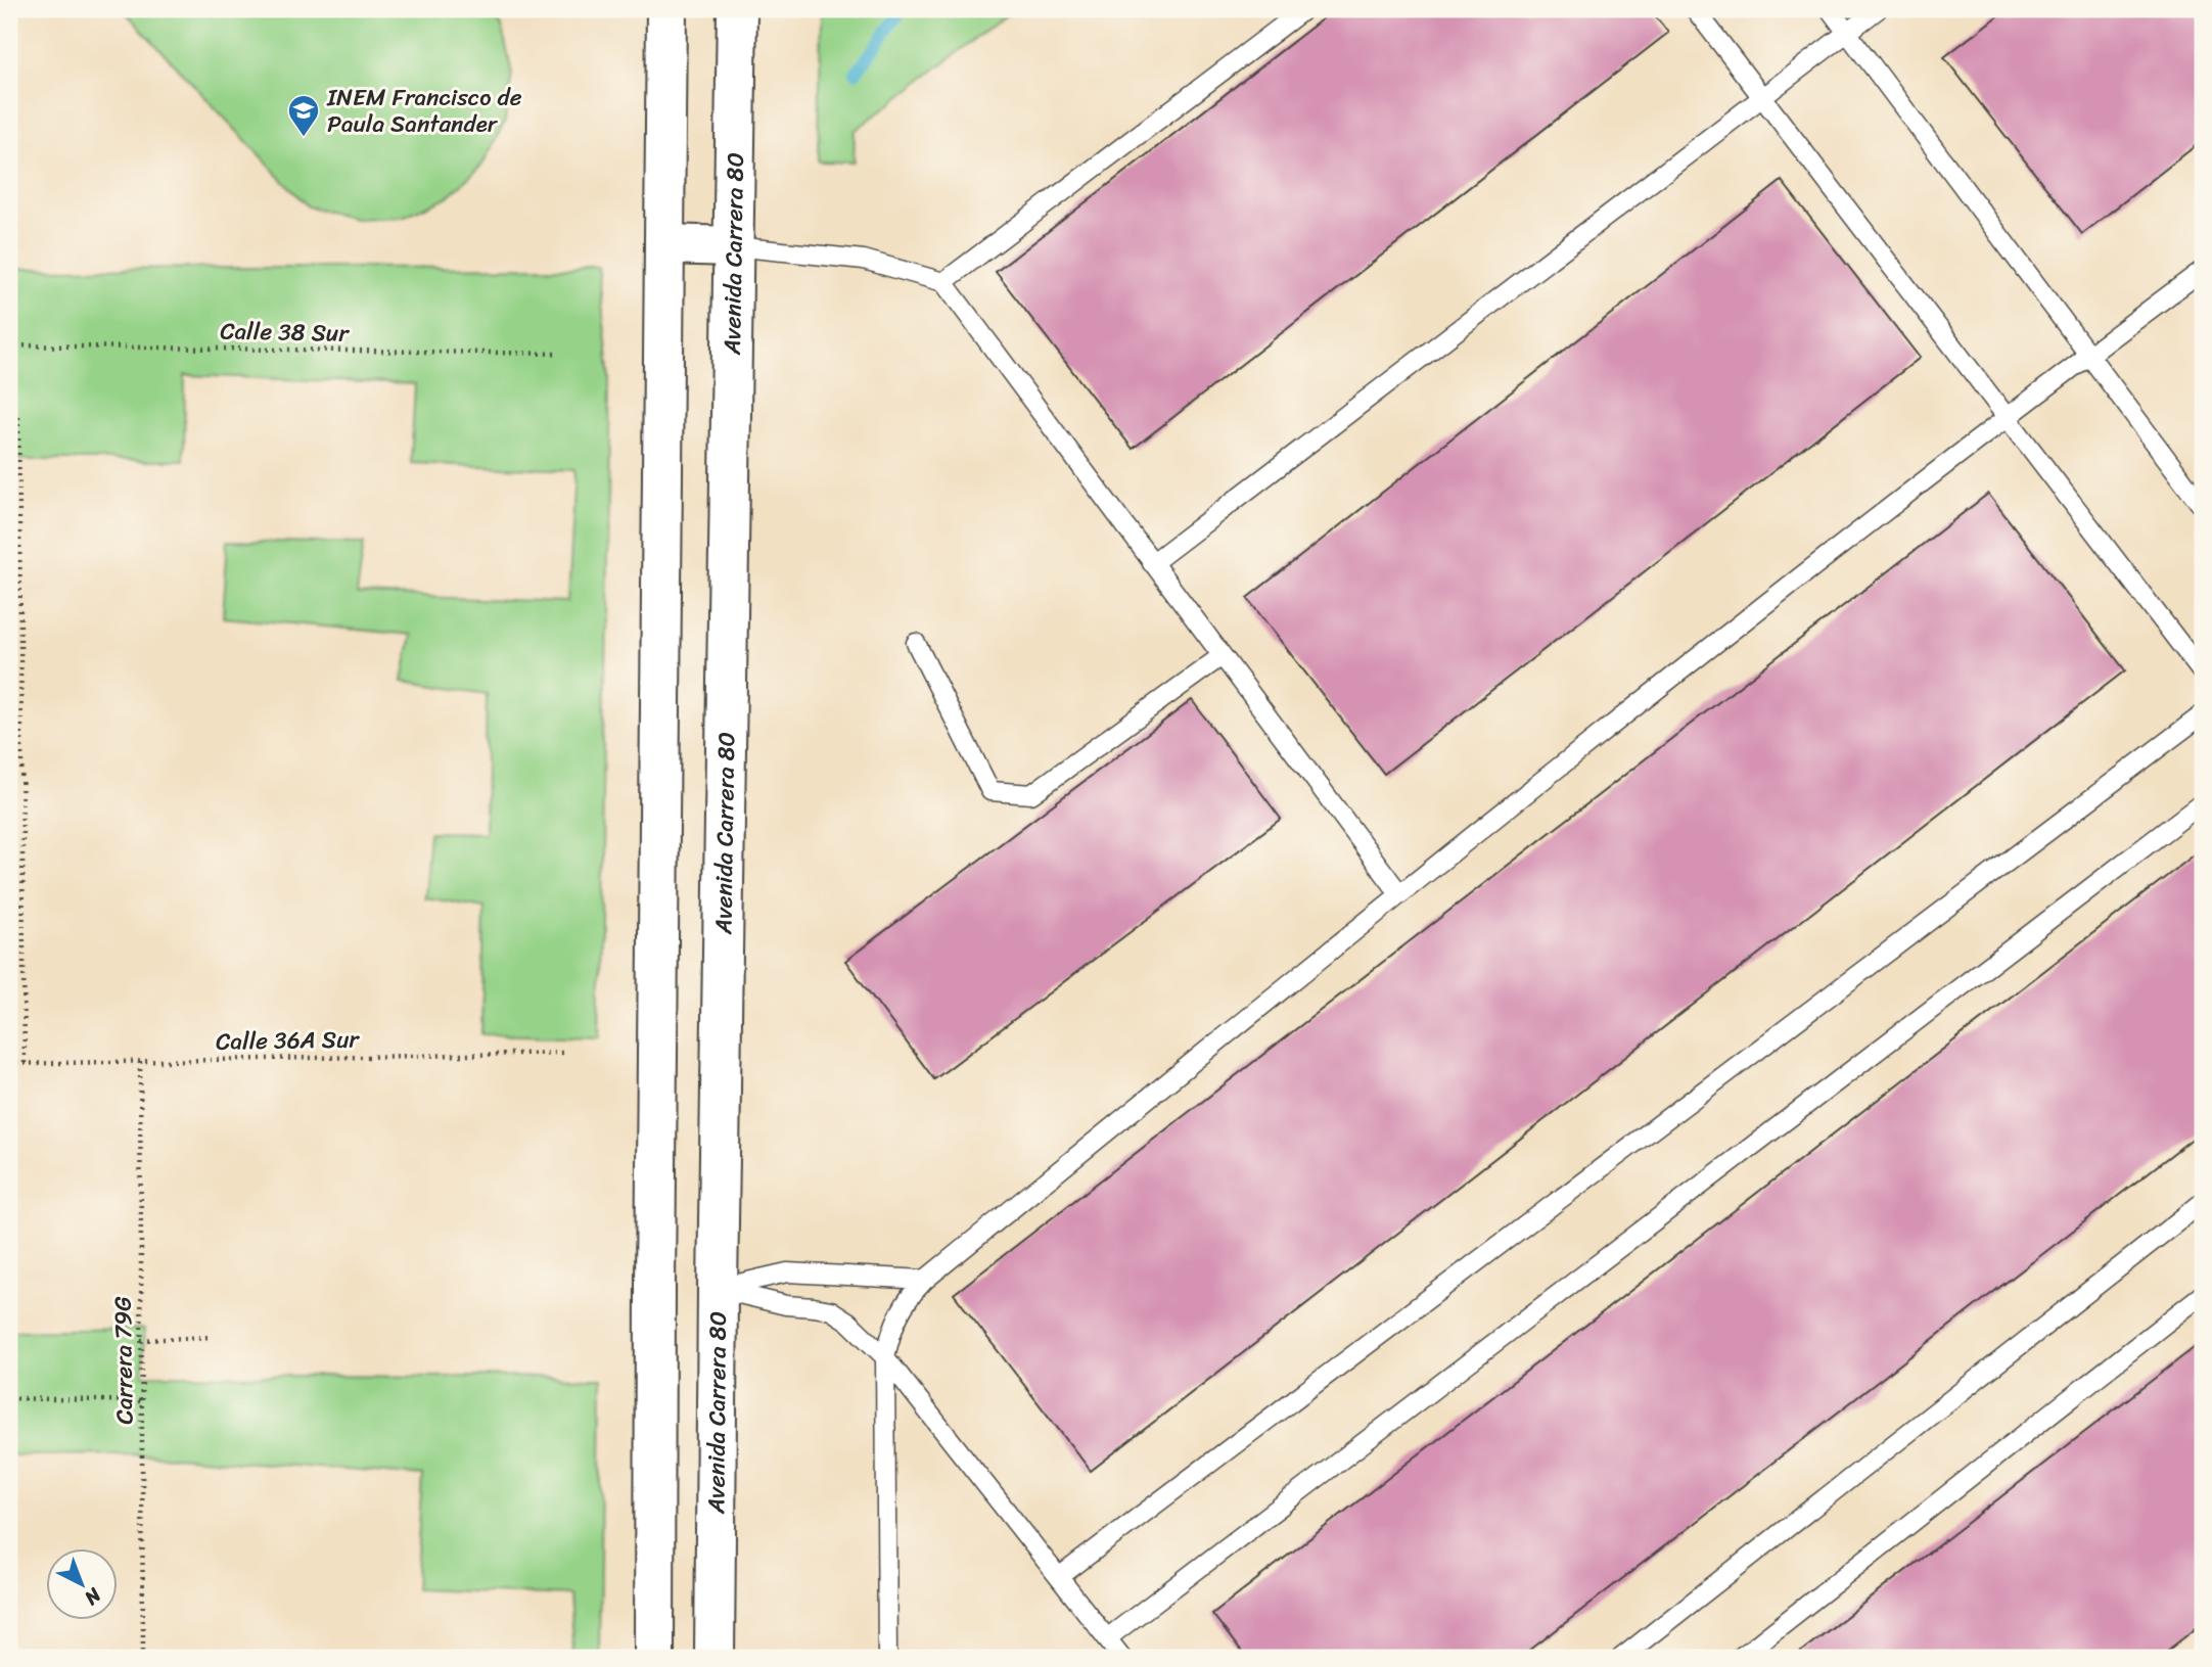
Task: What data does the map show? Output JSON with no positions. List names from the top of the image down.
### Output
{
  "streets": {
    "main road": ["Avenida Carrera 80"],
    "path": ["Calle 38 Sur", "Calle 36A Sur", "Carrera 79G"]
  },
  "crossings": [
    ["Calle 36A Sur", "Carrera 79G"]
  ],
  "places": {
    "school or university": ["INEM Francisco de Paula Santander"]
  },
  "north": "bottom right"
}
